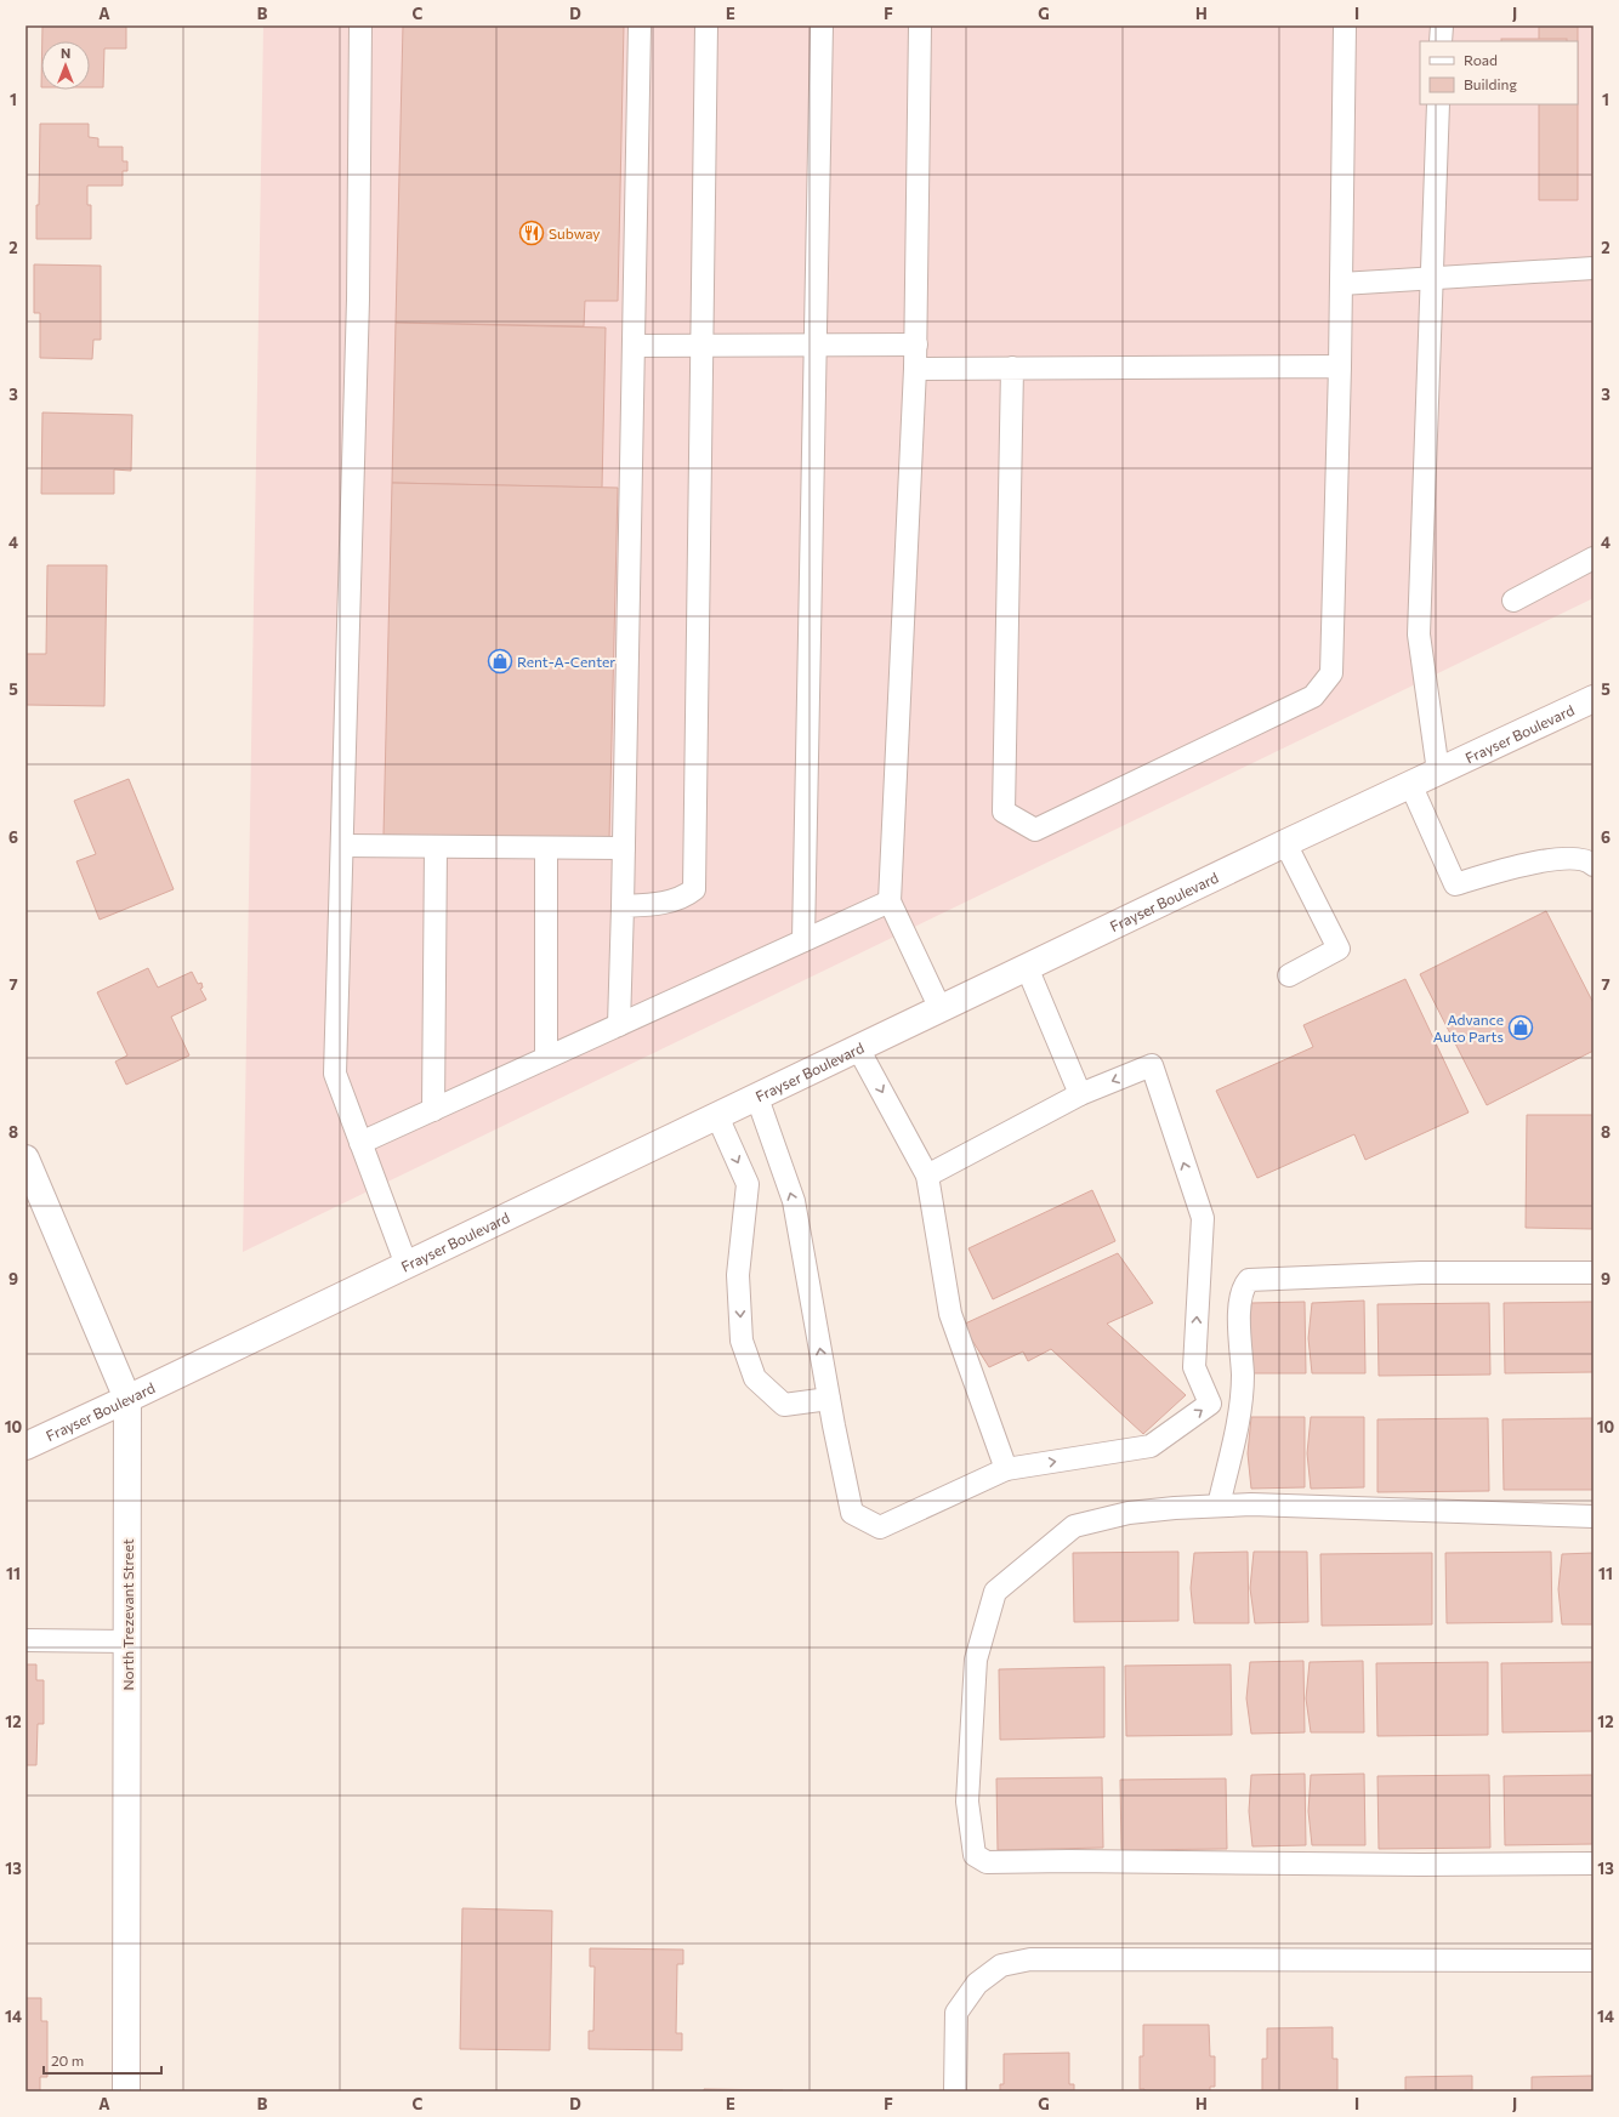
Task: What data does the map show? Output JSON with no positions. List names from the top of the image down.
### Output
{
  "streets": {
    "main road": ["Frayser Boulevard", "North Trezevant Street"]
  },
  "crossings": [
    ["Frayser Boulevard", "North Trezevant Street"]
  ],
  "places": {
    "restaurant": ["Subway"],
    "shop": ["Rent-A-Center", "Advance Auto Parts"]
  },
  "legend": ["Road", "Building"],
  "scale_bar": "20 m",
  "north": "top",
  "grid": {
    "columns": [
      "A",
      "B",
      "C",
      "D",
      "E",
      "F",
      "G",
      "H",
      "I",
      "J"
    ],
    "rows": [
      "1",
      "2",
      "3",
      "4",
      "5",
      "6",
      "7",
      "8",
      "9",
      "10",
      "11",
      "12",
      "13",
      "14"
    ]
  }
}
